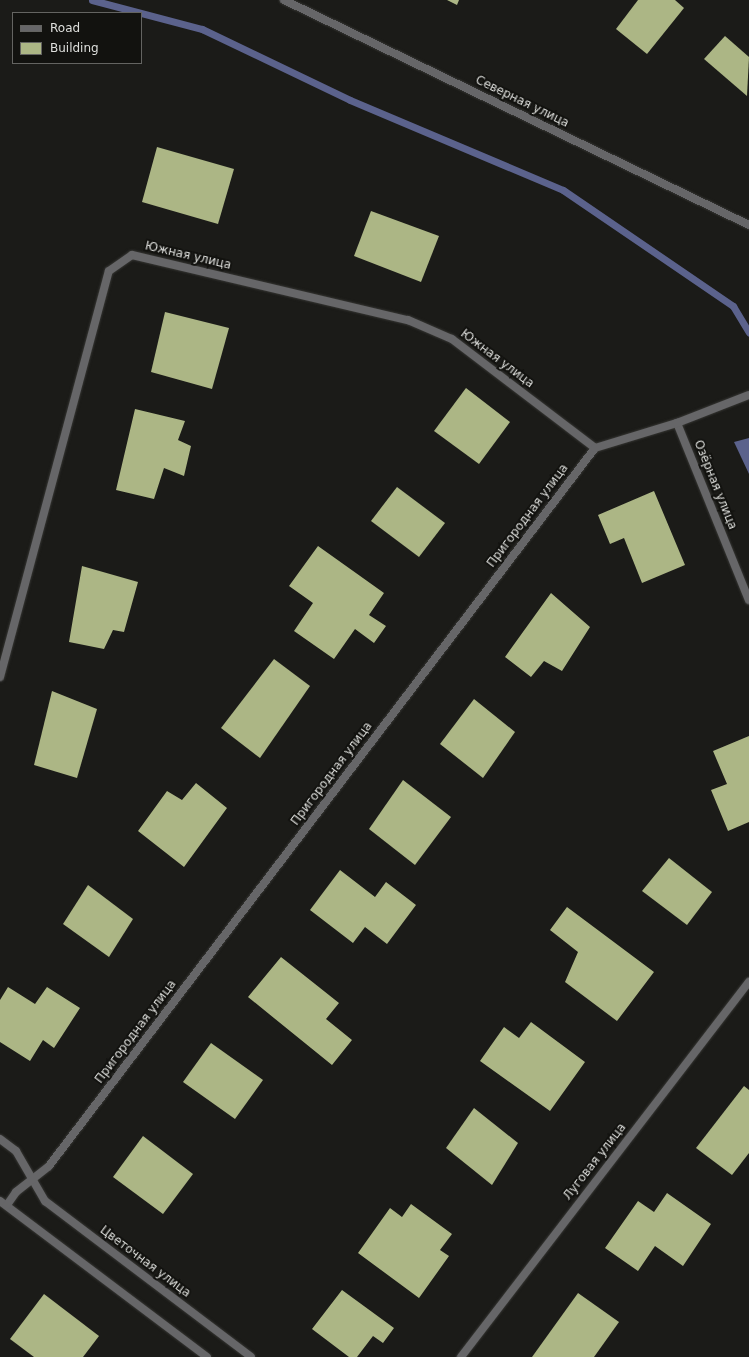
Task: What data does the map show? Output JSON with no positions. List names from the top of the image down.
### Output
{
  "streets": {
    "street": [
      "Северная улица",
      "Южная улица",
      "Озёрная улица",
      "Пригородная улица",
      "Луговая улица",
      "Цветочная улица"
    ]
  },
  "crossings": [
    ["Южная улица", "Пригородная улица"],
    ["Пригородная улица", "Цветочная улица"]
  ],
  "legend": ["Road", "Building"]
}
